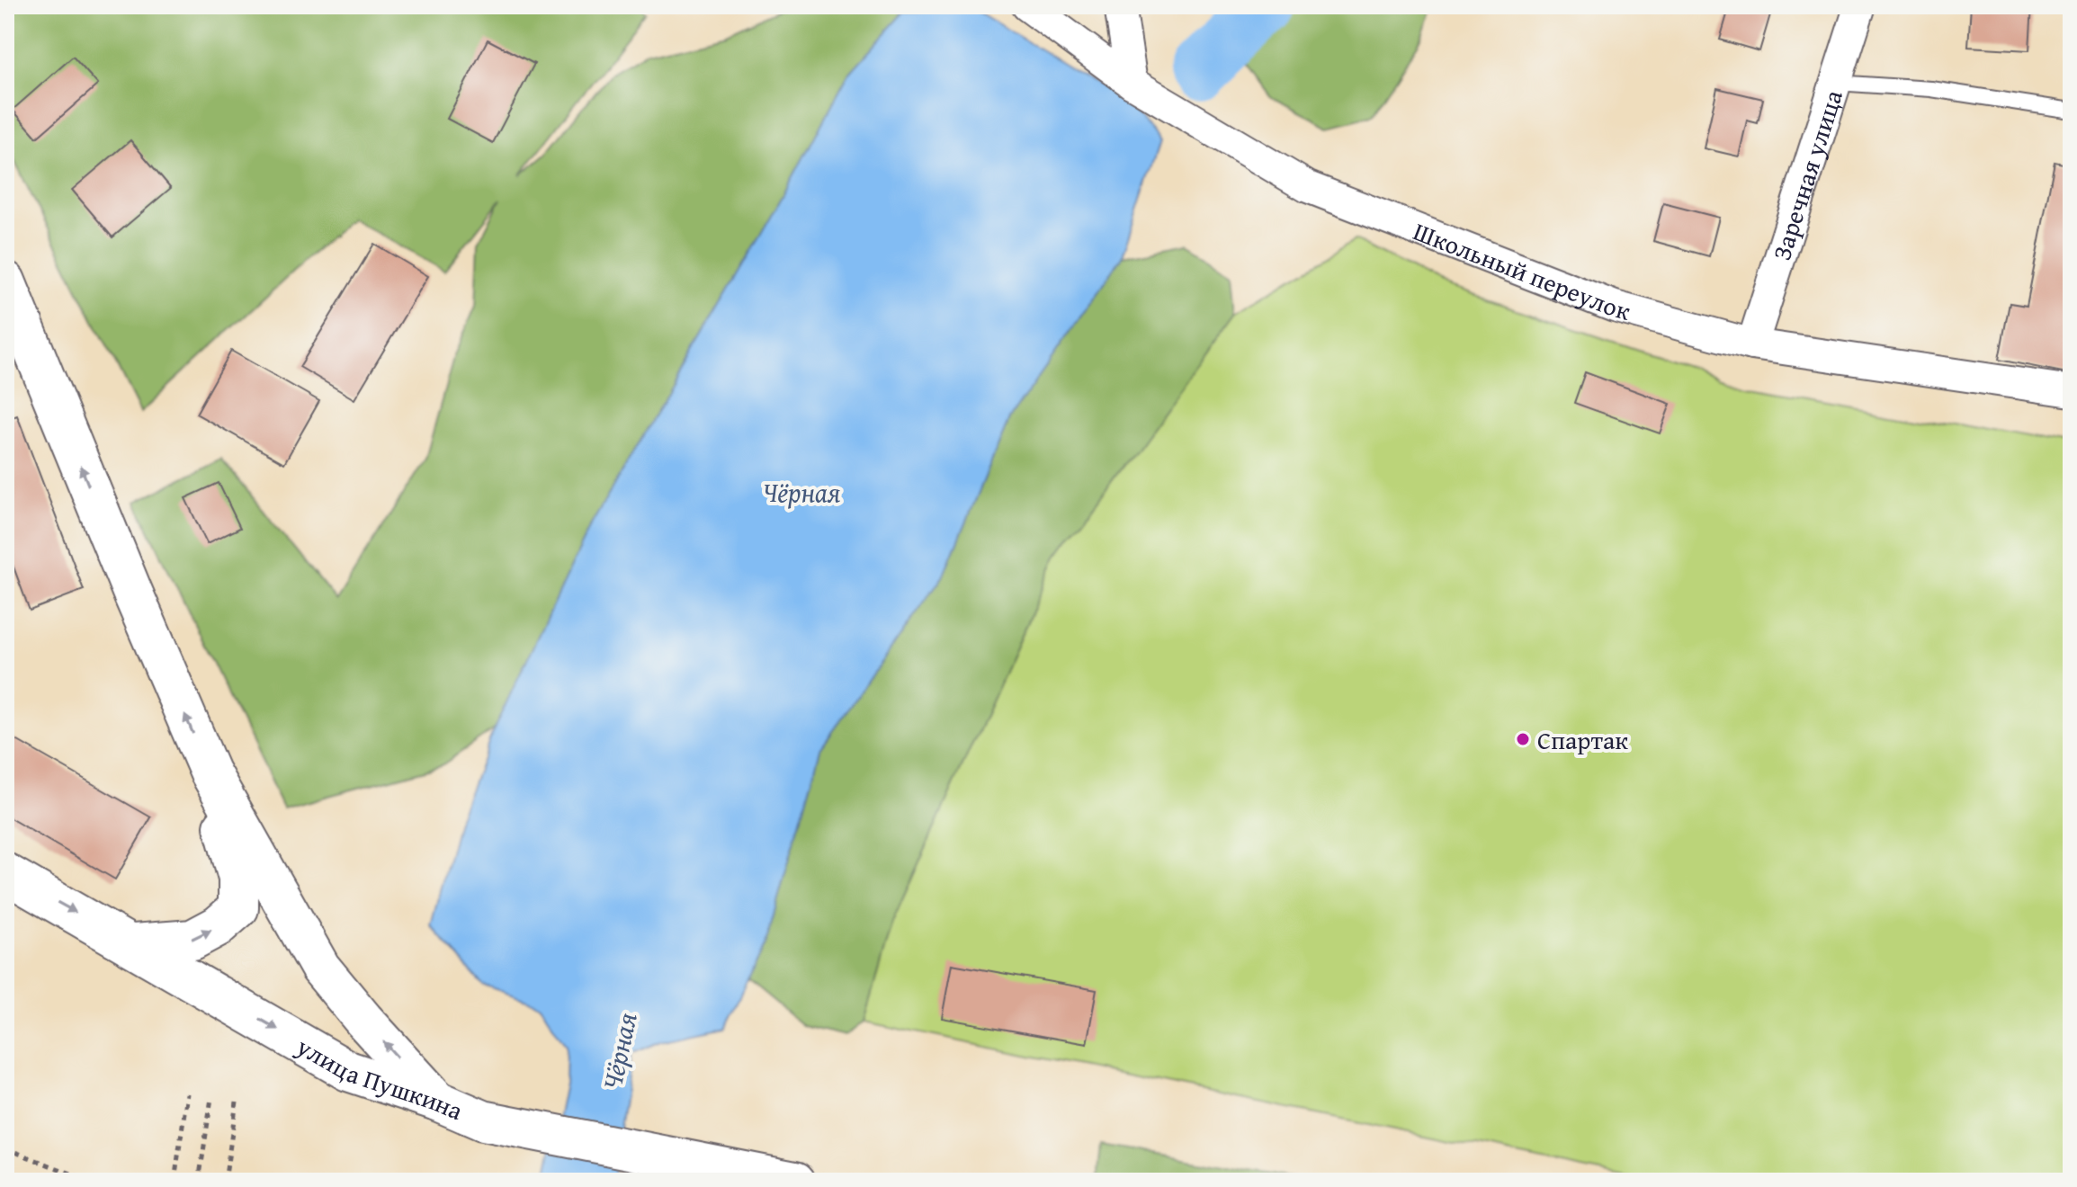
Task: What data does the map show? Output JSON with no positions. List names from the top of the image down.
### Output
{
  "streets": {
    "main road": ["улица Пушкина"],
    "street": ["Заречная улица", "Школьный переулок"]
  },
  "crossings": [
    ["Заречная улица", "Школьный переулок"]
  ],
  "one_way": ["улица Пушкина"],
  "water": ["Чёрная"],
  "places": ["Спартак"]
}
